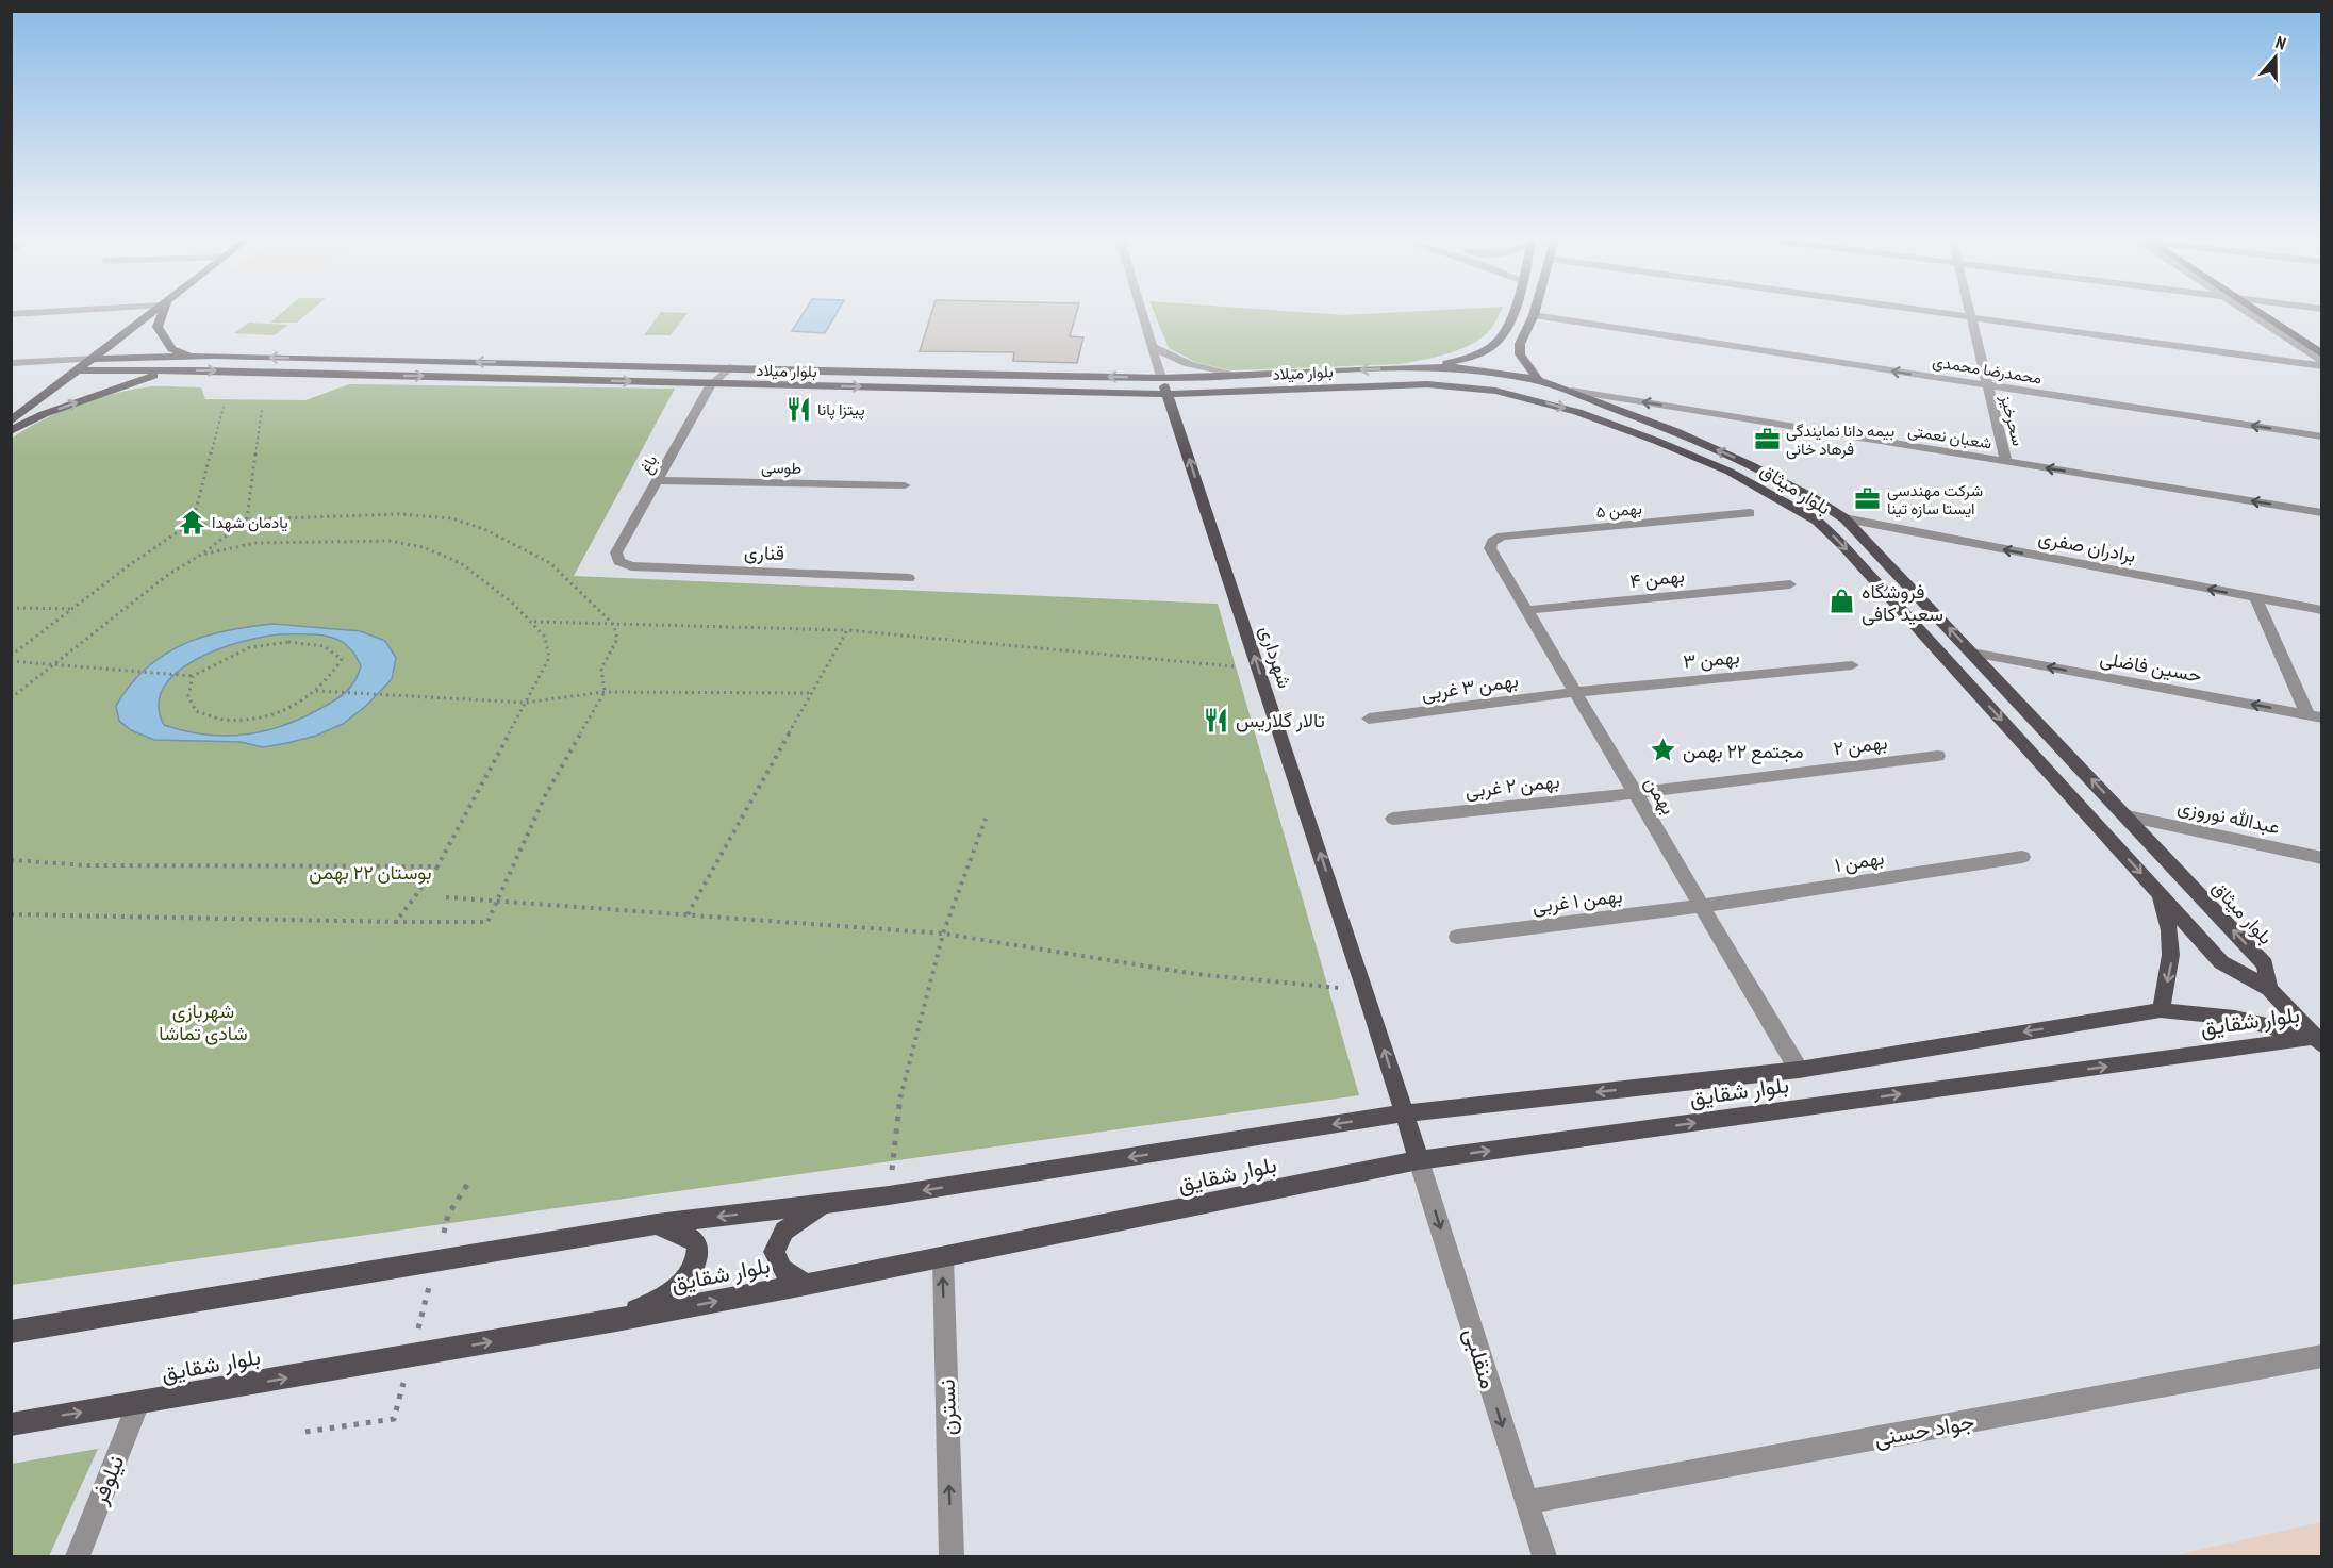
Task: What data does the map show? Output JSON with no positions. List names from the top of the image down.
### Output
{
  "streets": {
    "main road": [
      "بلوار میلاد",
      "بلوار میثاق",
      "شهرداری",
      "بلوار شقایق"
    ],
    "street": [
      "محمدرضا محمدی",
      "سحرخیز",
      "شعبان نعمتی",
      "باغ",
      "طوسی",
      "بهمن ۵",
      "برادران صفری",
      "قناری",
      "بهمن ۴",
      "بهمن ۳",
      "حسین فاضلی",
      "بهمن ۳ غربی",
      "بهمن ۲",
      "بهمن ۲ غربی",
      "بهمن",
      "عبدالله نوروزی",
      "بهمن ۱",
      "بهمن ۱ غربی",
      "منقلبی",
      "نسترن",
      "جواد حسنی",
      "نیلوفر"
    ]
  },
  "crossings": [
    ["محمدرضا محمدی", "سحرخیز"],
    ["بلوار میلاد", "باغ"],
    ["بلوار میلاد", "بلوار میثاق"],
    ["بلوار میلاد", "شهرداری"],
    ["سحرخیز", "شعبان نعمتی"],
    ["شعبان نعمتی", "بلوار میثاق"],
    ["باغ", "طوسی"],
    ["باغ", "قناری"],
    ["بلوار میثاق", "برادران صفری"],
    ["بلوار میثاق", "حسین فاضلی"],
    ["بلوار میثاق", "عبدالله نوروزی"],
    ["بهمن ۵", "بهمن"],
    ["بهمن ۴", "بهمن"],
    ["شهرداری", "بلوار شقایق"],
    ["شهرداری", "منقلبی"],
    ["بهمن ۳", "بهمن ۳ غربی"],
    ["بهمن ۳", "بهمن"],
    ["بهمن ۳ غربی", "بهمن"],
    ["بهمن ۲", "بهمن ۲ غربی"],
    ["بهمن ۲", "بهمن"],
    ["بهمن ۲ غربی", "بهمن"],
    ["بهمن", "بهمن ۱"],
    ["بهمن", "بهمن ۱ غربی"],
    ["بهمن", "بلوار شقایق"],
    ["بهمن ۱", "بهمن ۱ غربی"],
    ["بلوار شقایق", "منقلبی"],
    ["بلوار شقایق", "نسترن"],
    ["بلوار شقایق", "نیلوفر"],
    ["منقلبی", "جواد حسنی"]
  ],
  "one_way": [
    "برادران صفری",
    "شهرداری",
    "حسین فاضلی",
    "منقلبی",
    "نسترن"
  ],
  "parks": ["بوستان ۲۲ بهمن", "شهربازی شادی تماشا"],
  "places": {
    "restaurant": ["پیتزا پانا", "تالار گلاریس"],
    "office": ["بیمه دانا نمایندگی فرهاد خانی", "شرکت مهندسی ایستا سازه تینا"],
    "temple": ["یادمان شهدا"],
    "shop": ["فروشگاه سعید کافی"],
    "place": ["مجتمع ۲۲ بهمن"]
  },
  "north": "top"
}
